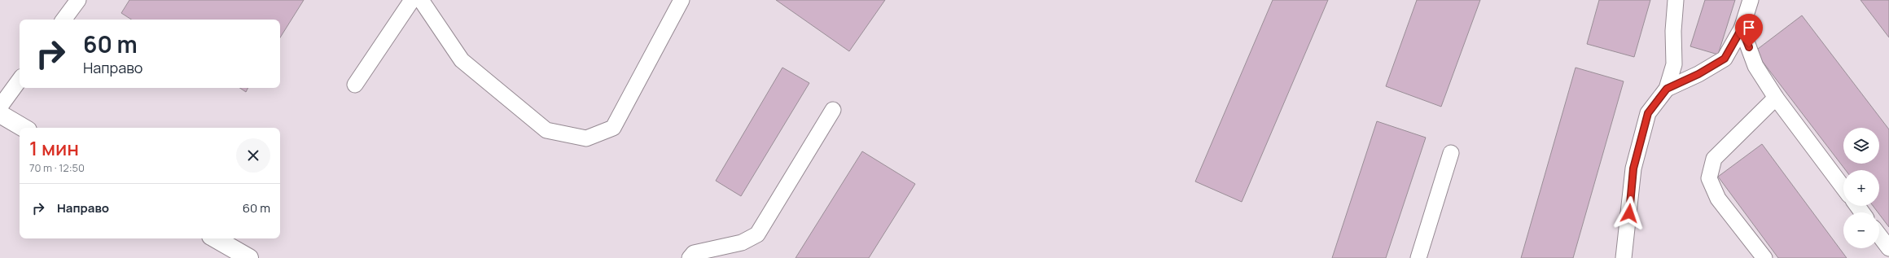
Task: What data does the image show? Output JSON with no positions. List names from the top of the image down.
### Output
{
  "page": {
    "turn": ["60 m", "Направо"],
    "map_buttons": ["+", "−"],
    "heading": ["1 мин", "70 m · 12:50"],
    "list": [
      {
        "name": "Направо",
        "value": "60 m"
      }
    ]
  }
}
